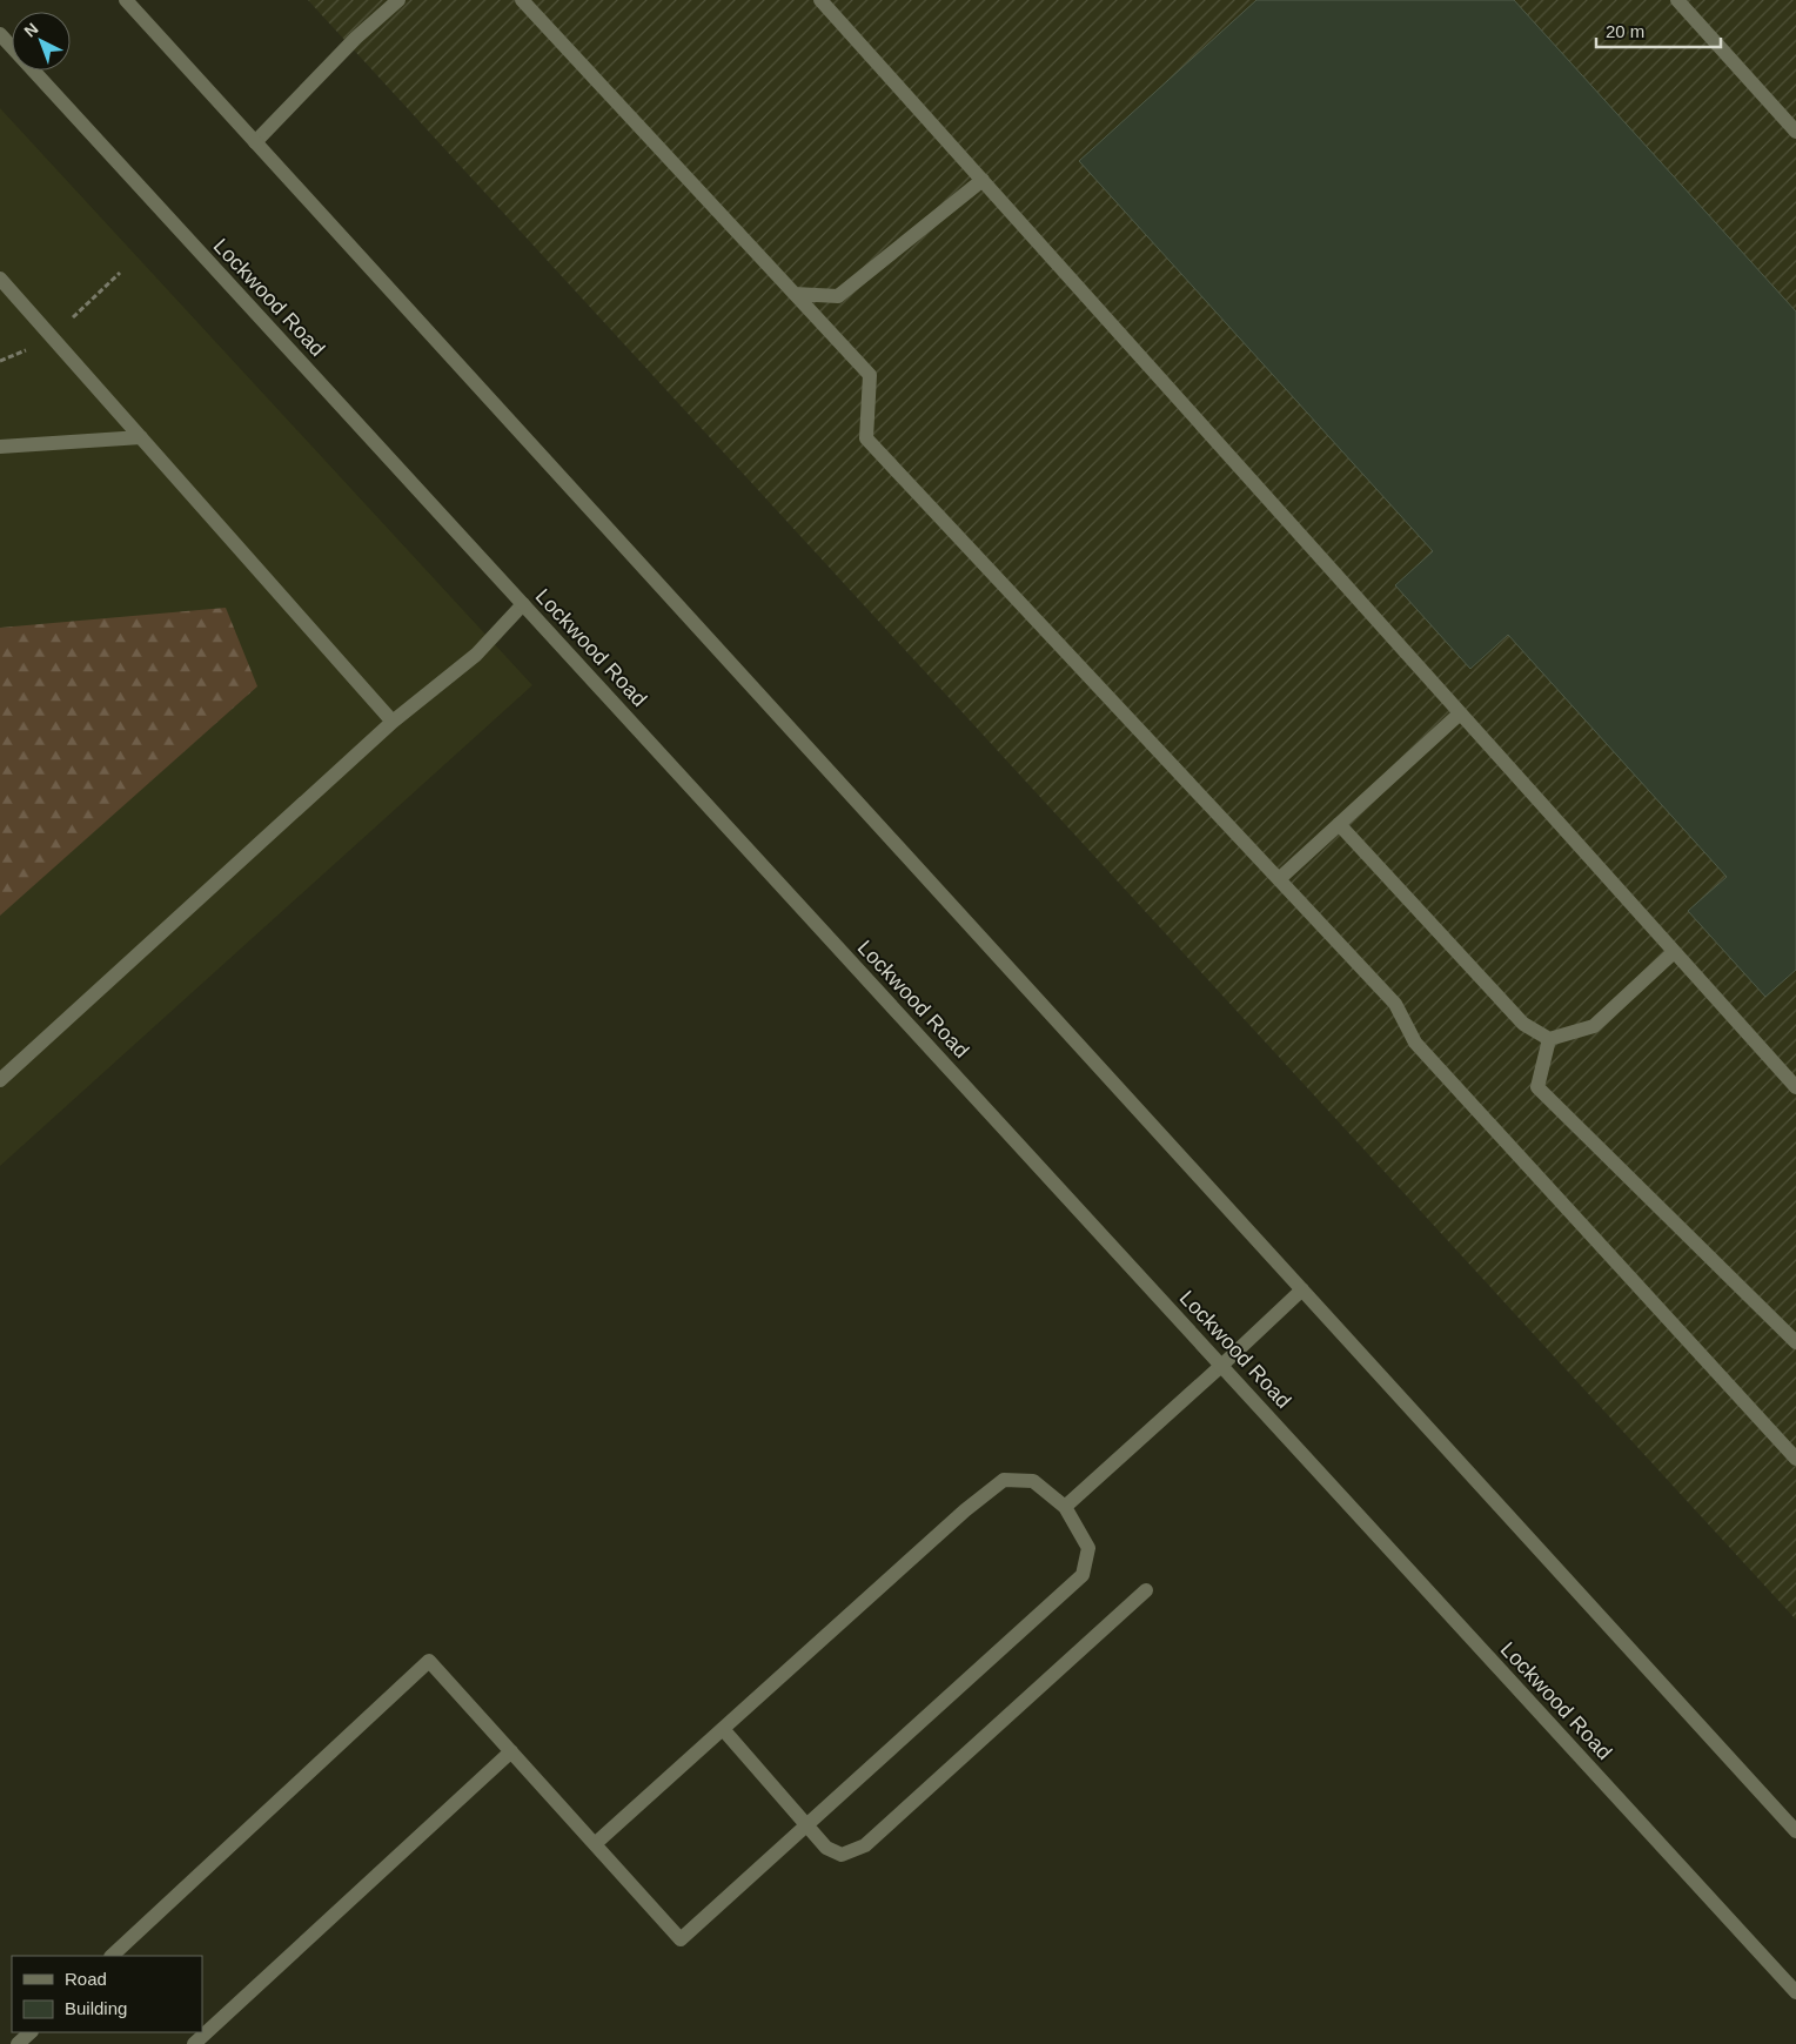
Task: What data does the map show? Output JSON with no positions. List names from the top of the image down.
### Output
{
  "streets": {
    "main road": ["Lockwood Road"]
  },
  "legend": ["Road", "Building"],
  "scale_bar": "20 m",
  "north": "top left"
}
